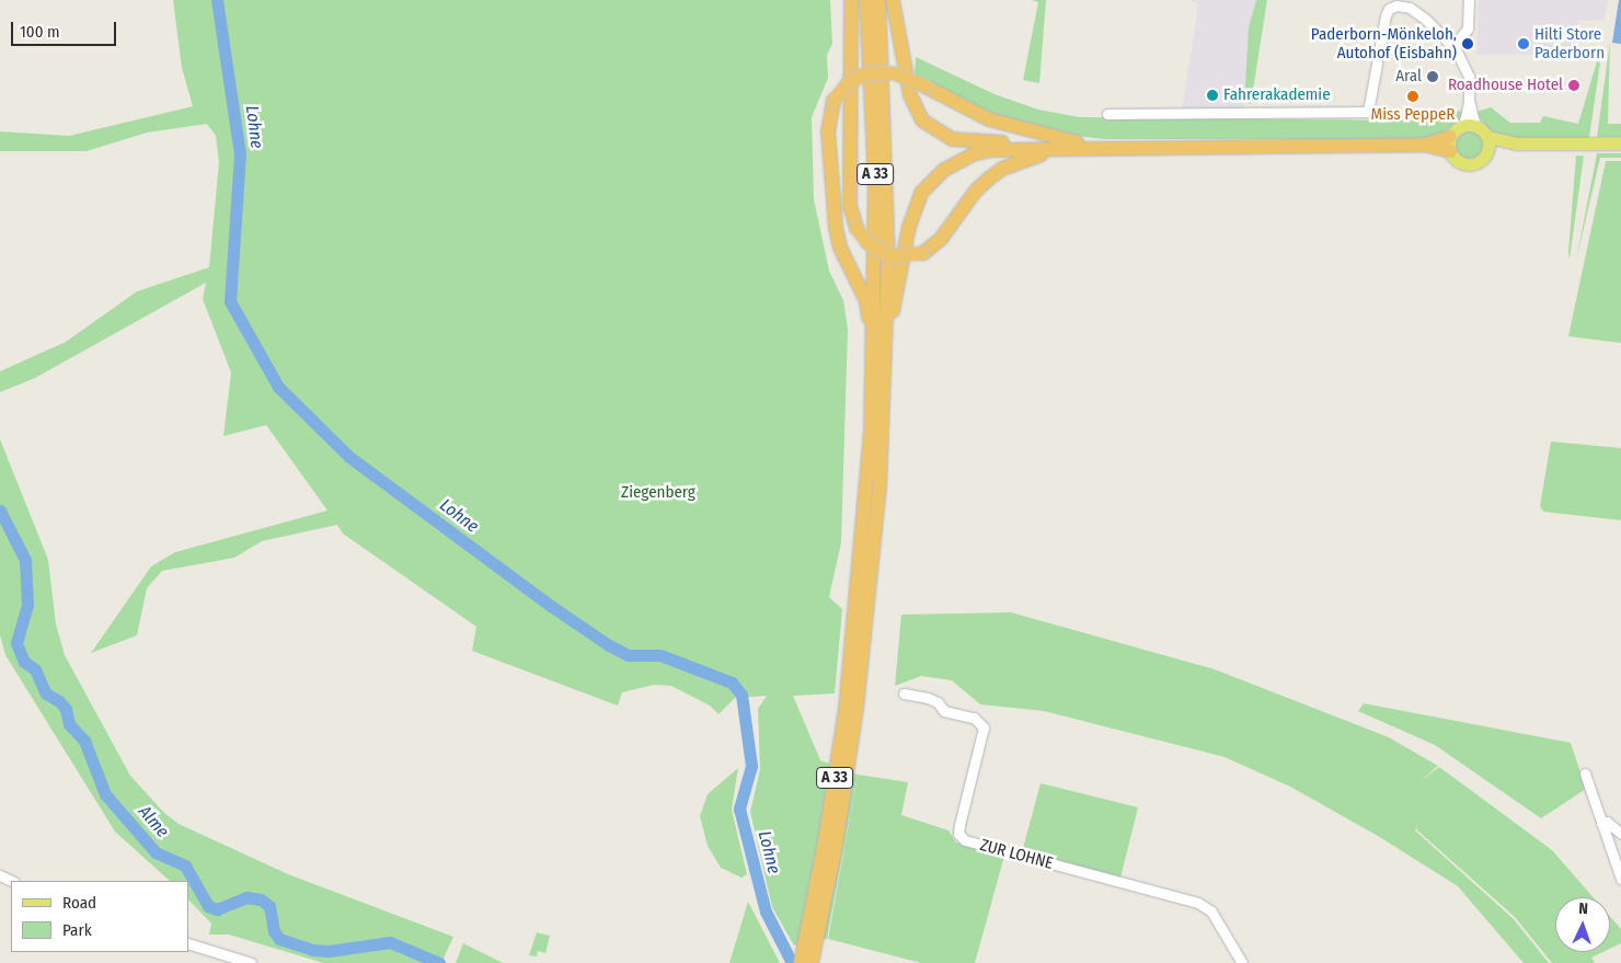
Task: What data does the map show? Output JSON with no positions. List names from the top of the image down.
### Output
{
  "streets": {
    "highway": ["A 33"],
    "street": ["ZUR LOHNE"]
  },
  "water": ["Lohne", "Alme"],
  "parks": ["Ziegenberg"],
  "places": [
    "Paderborn-Mönkeloh, Autohof (Eisbahn)",
    "Hilti Store Paderborn",
    "Aral",
    "Roadhouse Hotel",
    "Fahrerakademie",
    "Miss PeppeR"
  ],
  "legend": ["Road", "Park"],
  "scale_bar": "100 m",
  "north": "top"
}
